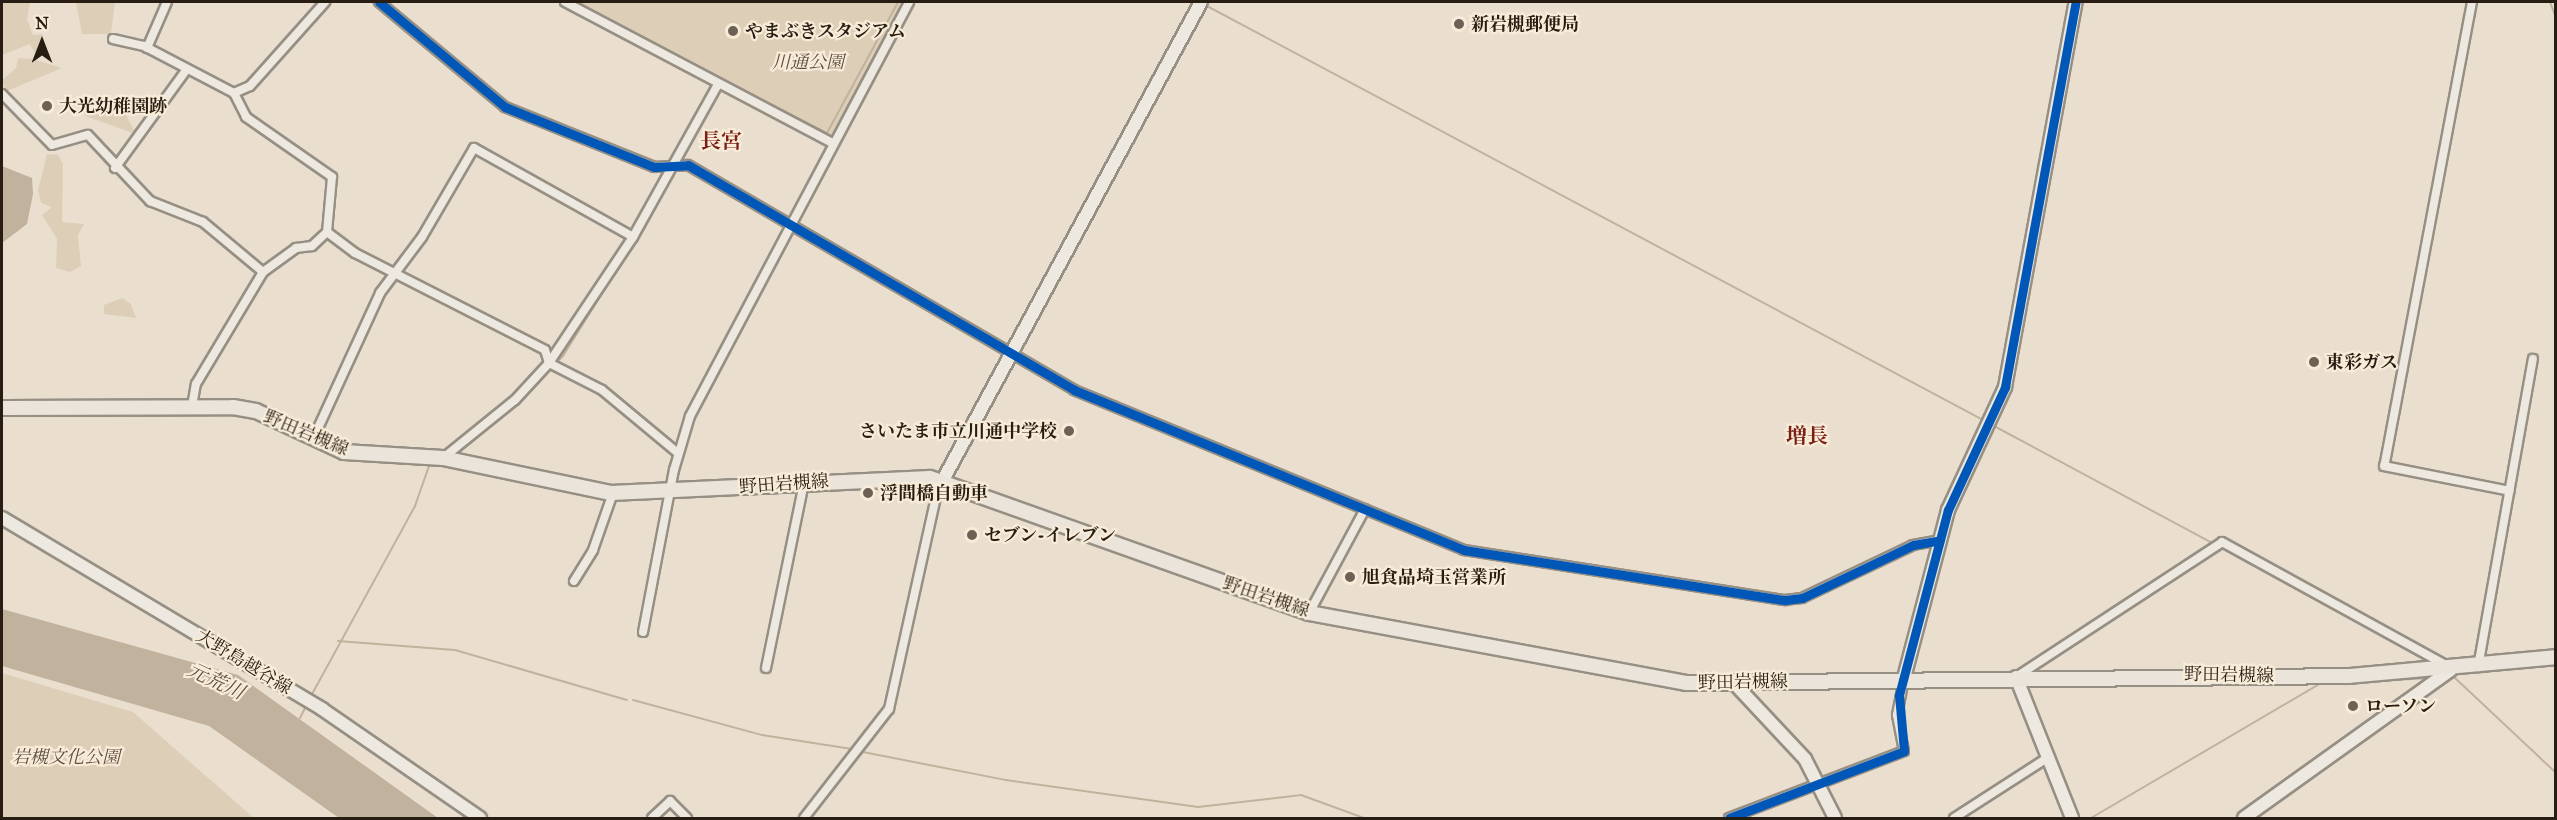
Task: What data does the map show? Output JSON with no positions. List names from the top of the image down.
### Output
{
  "streets": {
    "main road": ["野田岩槻線"],
    "street": ["大野島越谷線"]
  },
  "districts": ["長宮", "増長"],
  "water": ["元荒川"],
  "parks": ["川通公園", "岩槻文化公園"],
  "places": [
    "新岩槻郵便局",
    "やまぶきスタジアム",
    "大光幼稚園跡",
    "東彩ガス",
    "さいたま市立川通中学校",
    "浮間橋自動車",
    "セブン-イレブン",
    "旭食品埼玉営業所",
    "ローソン"
  ],
  "north": "top"
}
